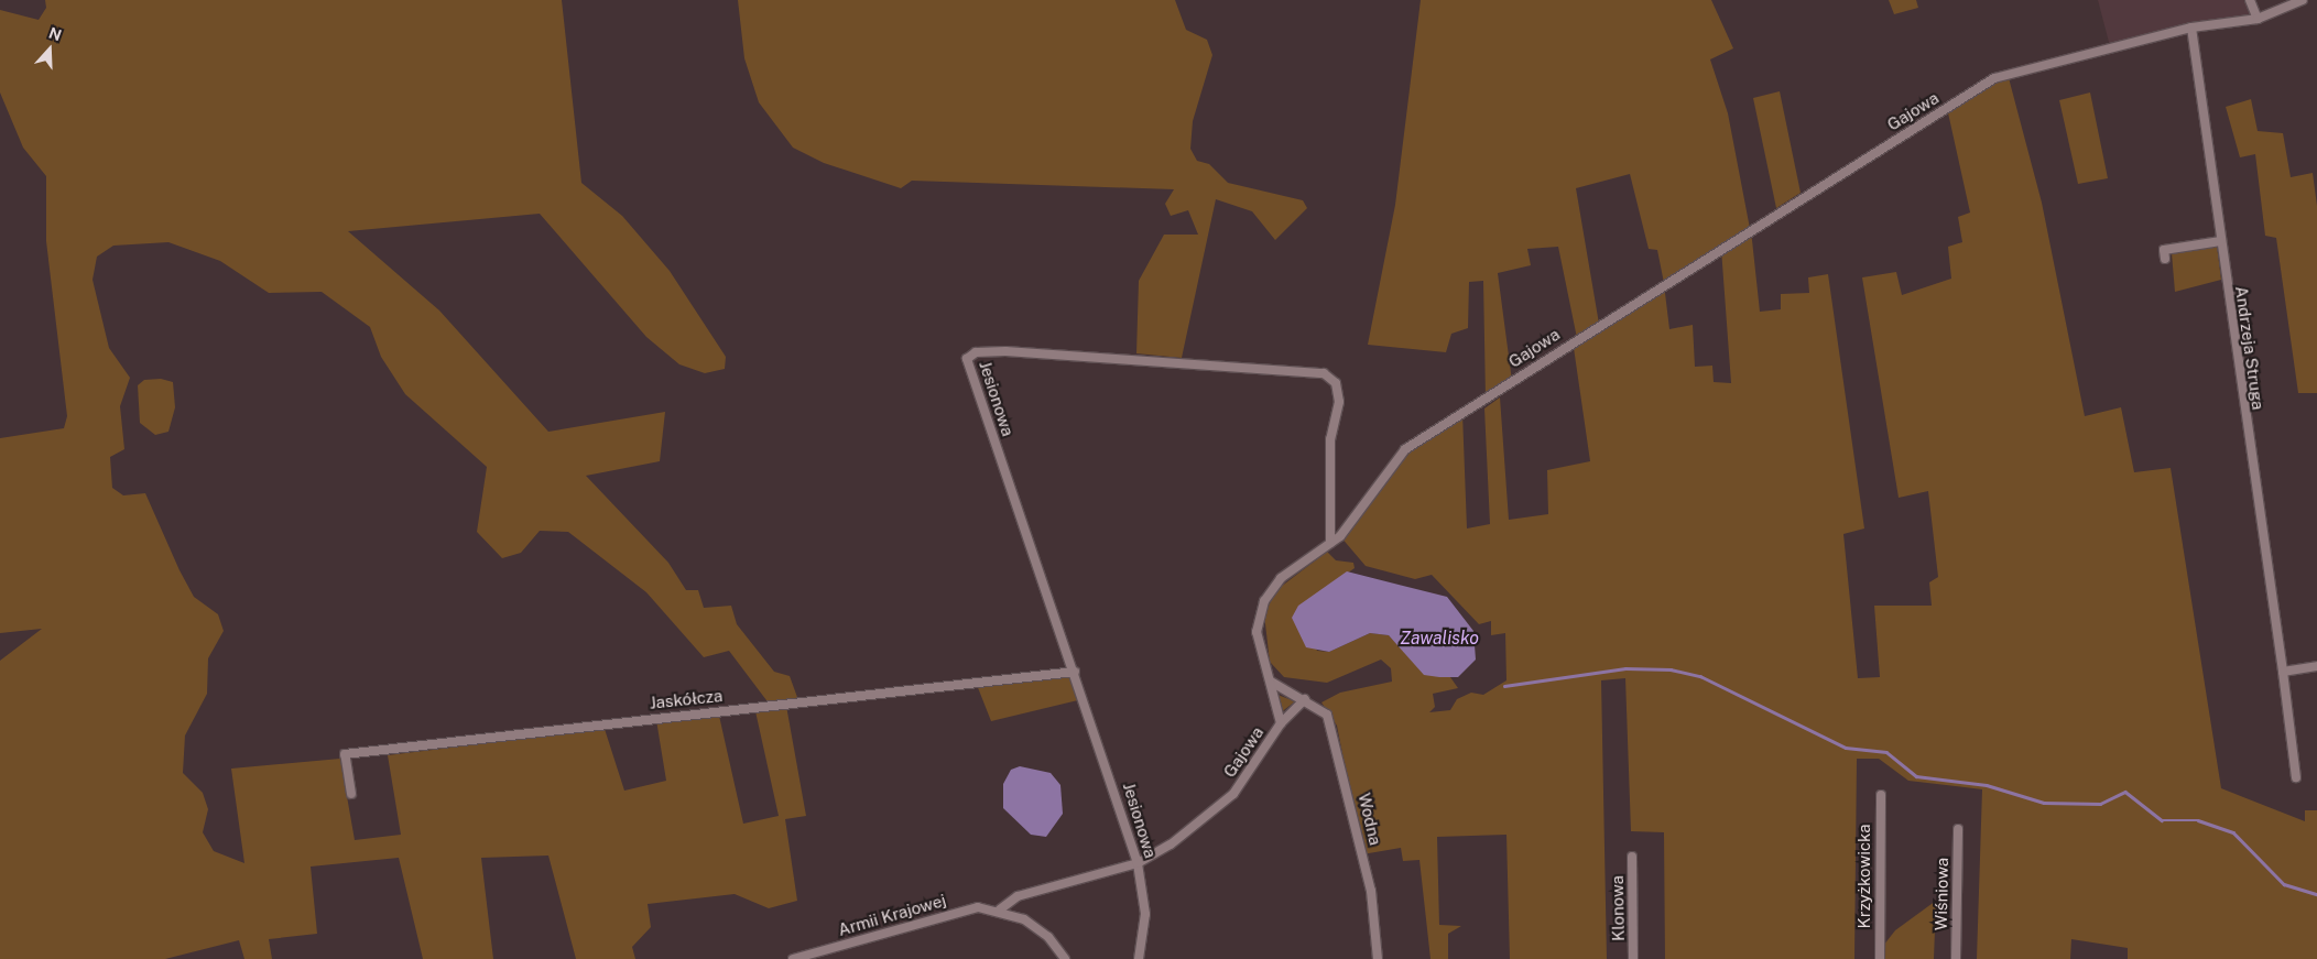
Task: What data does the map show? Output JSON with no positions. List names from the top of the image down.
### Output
{
  "streets": {
    "street": [
      "Gajowa",
      "Andrzeja Struga",
      "Jesionowa",
      "Jaskółcza",
      "Wodna",
      "Krzyżkowicka",
      "Wiśniowa",
      "Klonowa",
      "Armii Krajowej"
    ]
  },
  "crossings": [
    ["Gajowa", "Andrzeja Struga"],
    ["Gajowa", "Jesionowa"],
    ["Gajowa", "Wodna"],
    ["Gajowa", "Armii Krajowej"],
    ["Jesionowa", "Jaskółcza"]
  ],
  "water": ["Zawalisko"],
  "north": "top"
}
